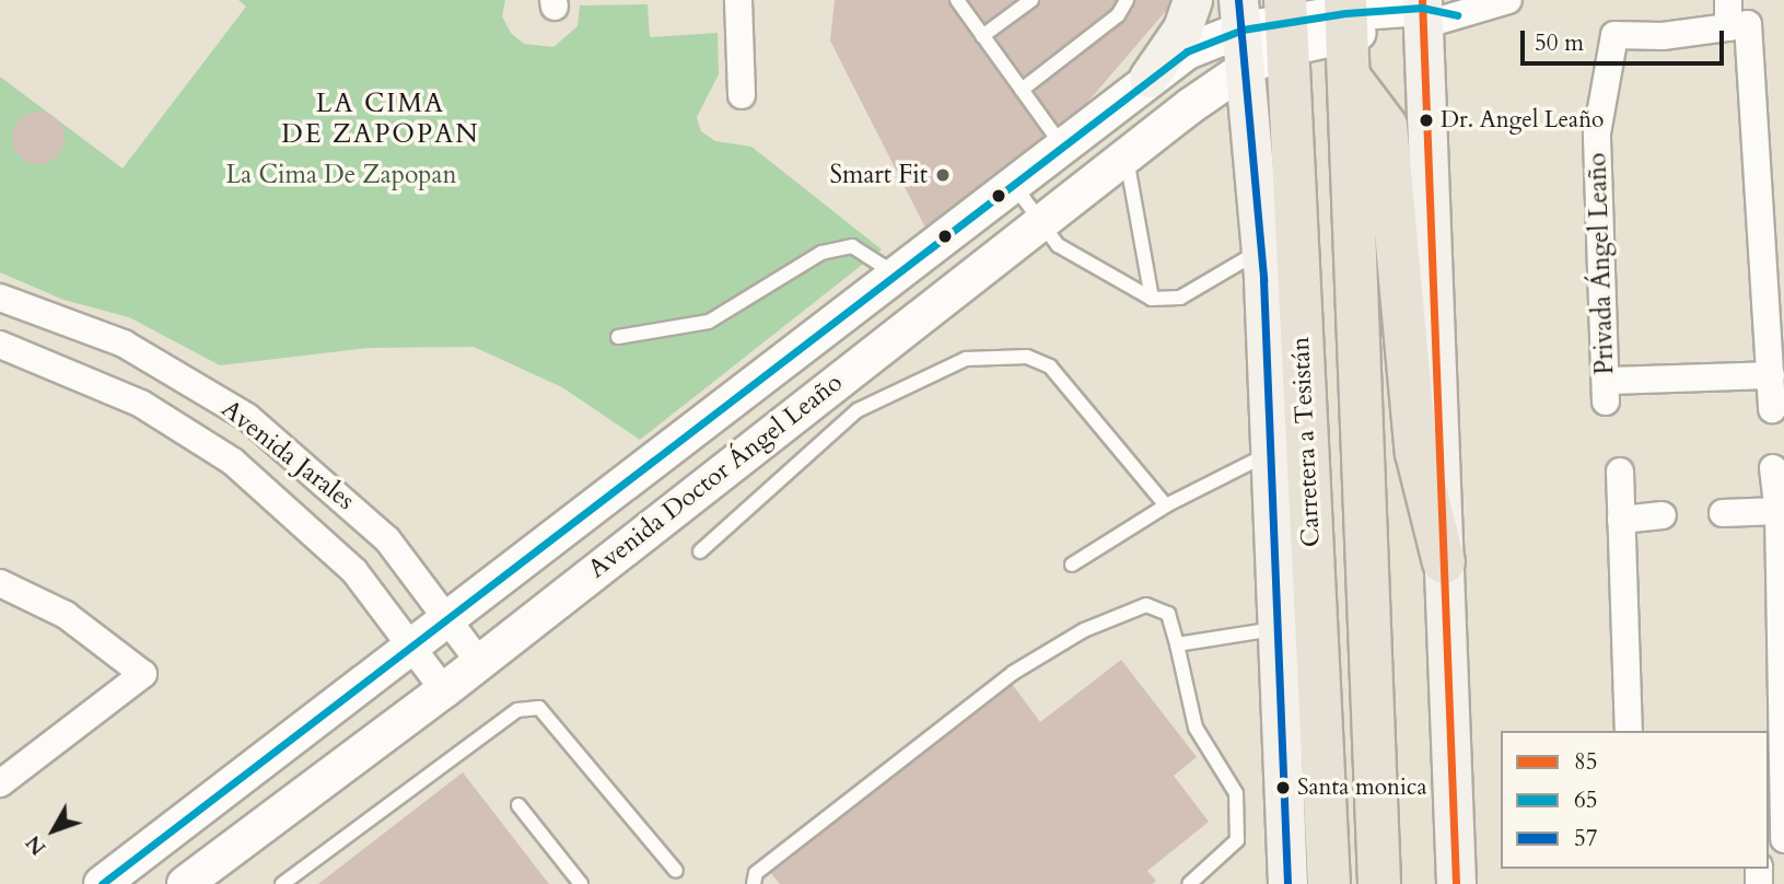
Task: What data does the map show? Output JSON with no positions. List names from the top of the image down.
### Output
{
  "streets": {
    "main road": ["Carretera a Tesistán"],
    "street": ["Privada Ángel Leaño", "Avenida Jarales", "Avenida Doctor Ángel Leaño"]
  },
  "crossings": [
    ["Carretera a Tesistán", "Avenida Doctor Ángel Leaño"],
    ["Avenida Jarales", "Avenida Doctor Ángel Leaño"]
  ],
  "districts": ["LA CIMA DE ZAPOPAN"],
  "parks": ["La Cima De Zapopan"],
  "places": ["Dr. Angel Leaño", "Smart Fit", "Santa monica"],
  "lines": ["transit line 85", "transit line 57", "transit line 65"],
  "legend": ["85", "65", "57"],
  "scale_bar": "50 m",
  "north": "bottom left"
}
